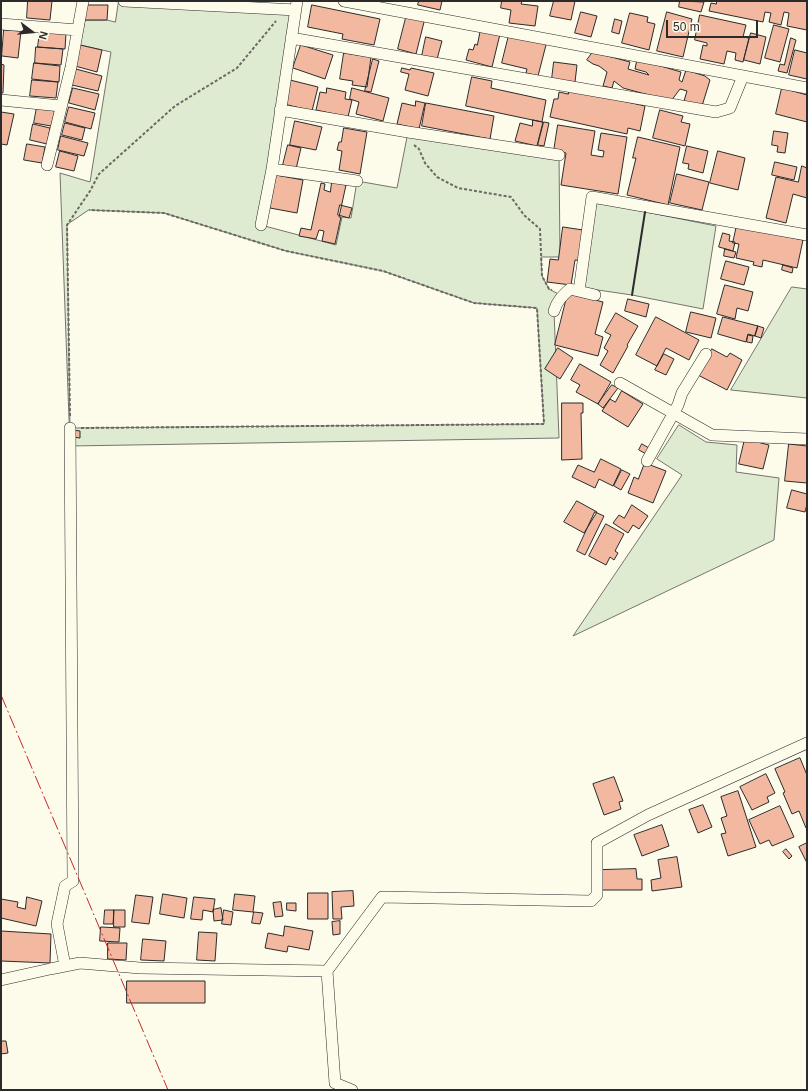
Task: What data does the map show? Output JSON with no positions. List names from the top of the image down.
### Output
{
  "scale_bar": "50 m",
  "north": "right"
}
